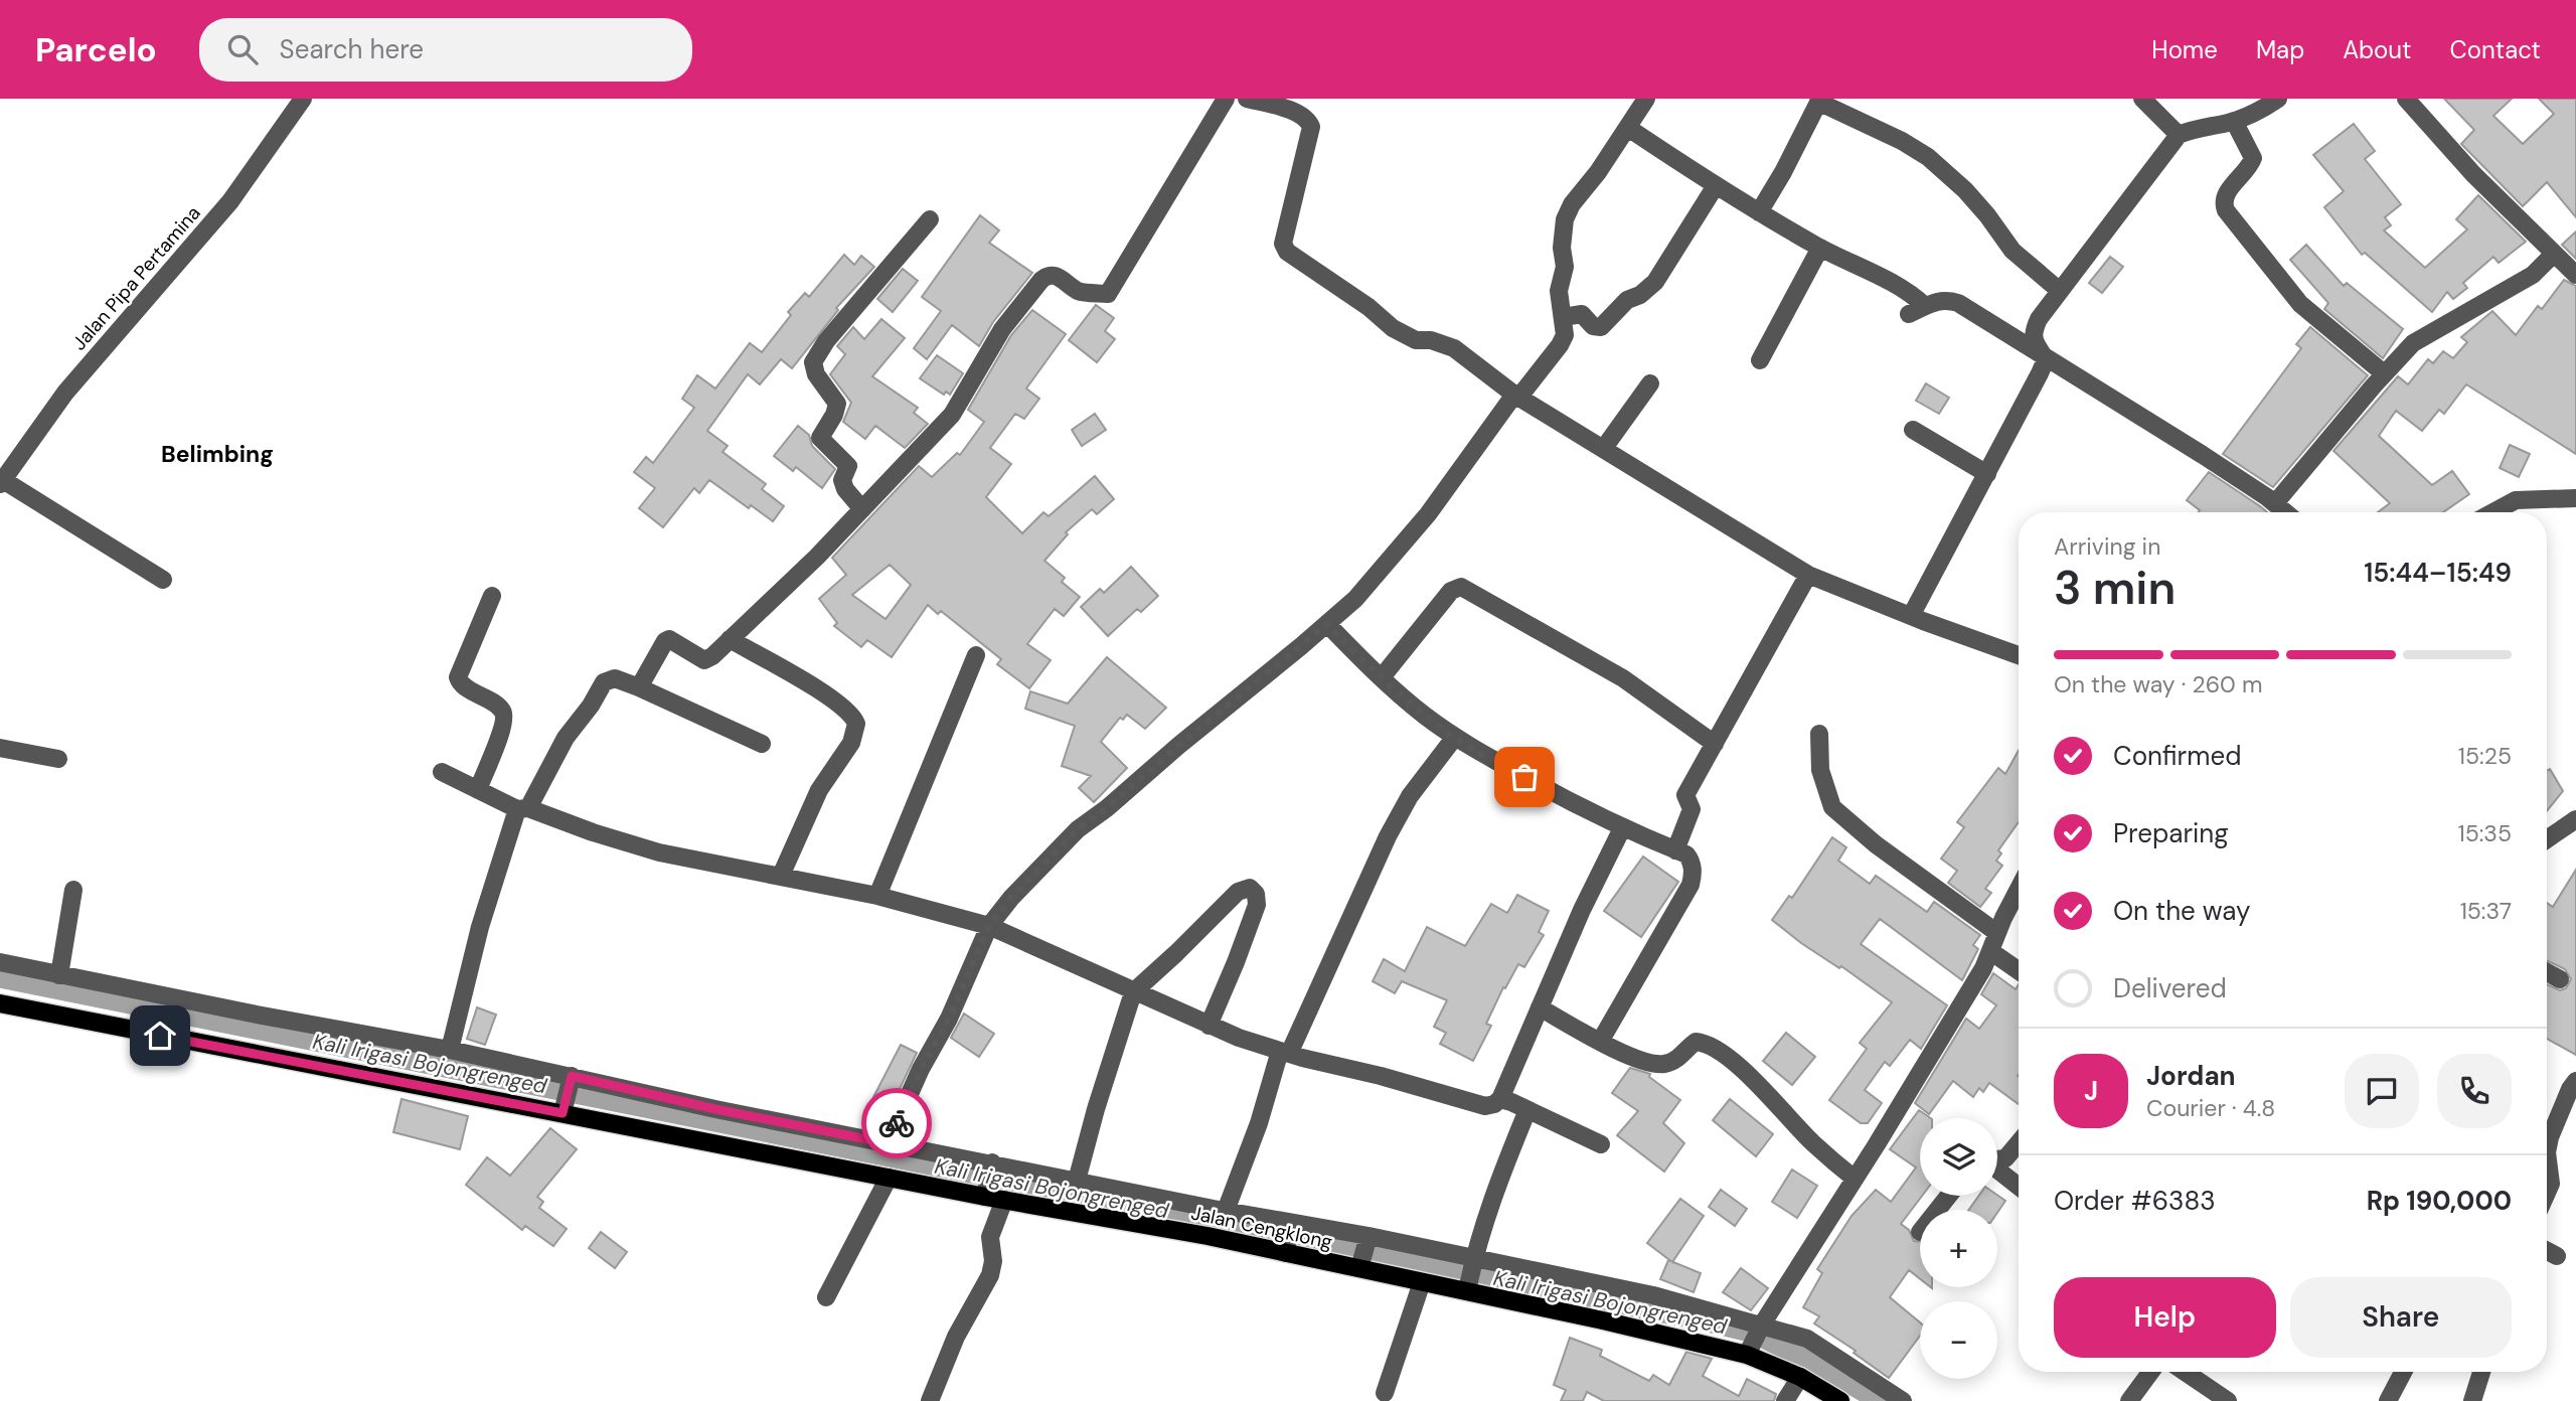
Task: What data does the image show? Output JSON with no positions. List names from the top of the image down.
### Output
{
  "streets": {
    "main road": ["Jalan Cengklong"],
    "street": ["Jalan Pipa Pertamina"]
  },
  "districts": ["Belimbing"],
  "water": ["Kali Irigasi Bojongrenged"],
  "page": {
    "header": "Parcelo",
    "search": "Search here",
    "nav": [
      "Home",
      "Map",
      "About",
      "Contact"
    ],
    "heading": ["3 min", "Arriving in", "15:44–15:49"],
    "panel": [
      "Jordan",
      "Courier · 4.8",
      "Order #6383",
      "Rp 190,000"
    ],
    "bar": "On the way · 260 m",
    "list": [
      ["Confirmed", "15:25"],
      ["Preparing", "15:35"],
      ["On the way", "15:37"],
      "Delivered"
    ],
    "round": "J",
    "map_buttons": ["+", "−"],
    "buttons": ["Help", "Share"]
  }
}
